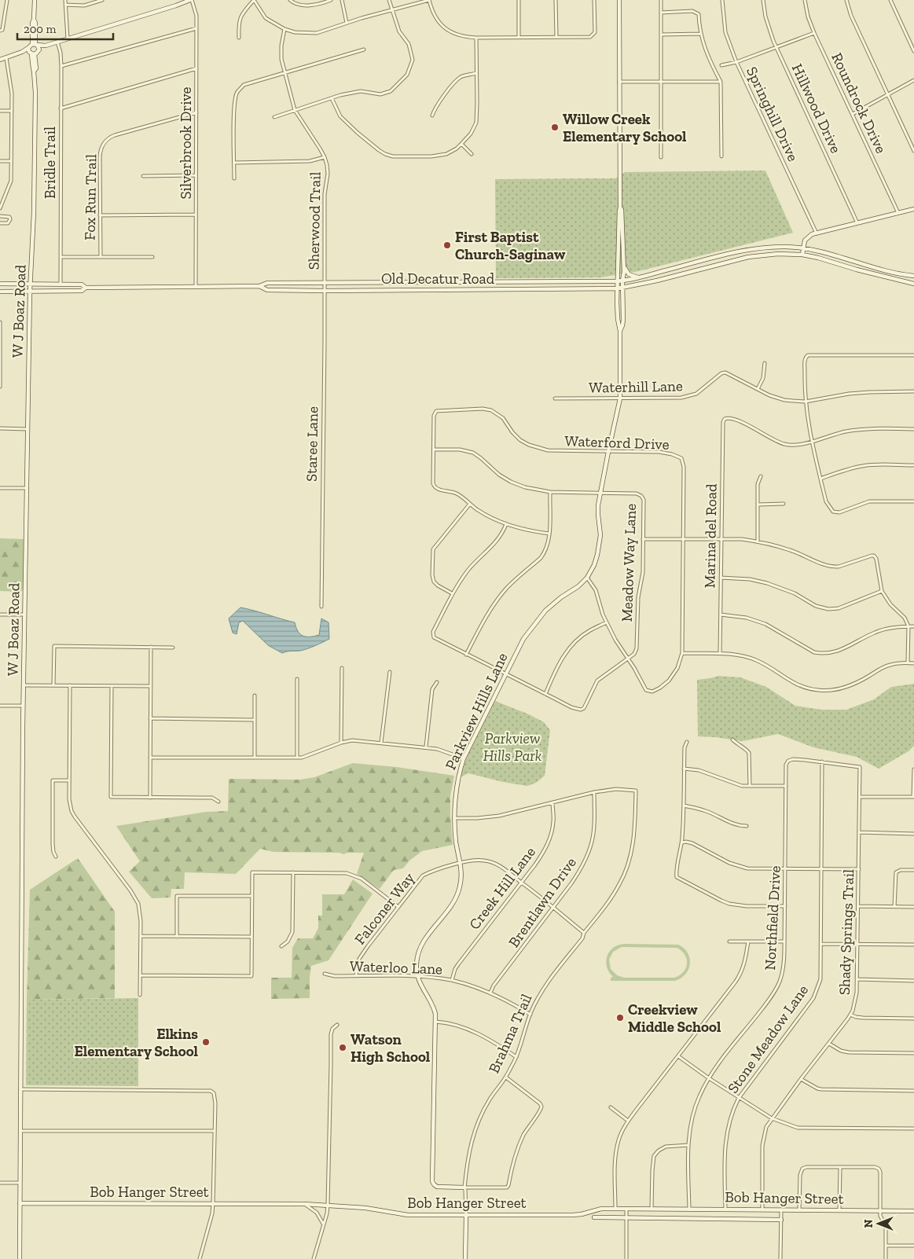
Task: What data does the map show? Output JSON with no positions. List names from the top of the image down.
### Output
{
  "streets": {
    "street": [
      "Roundrock Drive",
      "Hillwood Drive",
      "Springhill Drive",
      "Silverbrook Drive",
      "Bridle Trail",
      "Fox Run Trail",
      "Sherwood Trail",
      "Old Decatur Road",
      "W J Boaz Road",
      "Waterhill Lane",
      "Waterford Drive",
      "Staree Lane",
      "Marina del Road",
      "Meadow Way Lane",
      "Parkview Hills Lane",
      "Creek Hill Lane",
      "Brentlawn Drive",
      "Falconer Way",
      "Northfield Drive",
      "Shady Springs Trail",
      "Waterloo Lane",
      "Brahma Trail",
      "Stone Meadow Lane",
      "Bob Hanger Street"
    ]
  },
  "crossings": [
    ["Silverbrook Drive", "Fox Run Trail"],
    ["Silverbrook Drive", "Old Decatur Road"],
    ["Bridle Trail", "Old Decatur Road"],
    ["Sherwood Trail", "Old Decatur Road"],
    ["Sherwood Trail", "Staree Lane"],
    ["Old Decatur Road", "W J Boaz Road"],
    ["Old Decatur Road", "Staree Lane"],
    ["Old Decatur Road", "Parkview Hills Lane"],
    ["W J Boaz Road", "Bob Hanger Street"],
    ["Waterhill Lane", "Parkview Hills Lane"],
    ["Waterford Drive", "Meadow Way Lane"],
    ["Waterford Drive", "Parkview Hills Lane"],
    ["Meadow Way Lane", "Parkview Hills Lane"],
    ["Parkview Hills Lane", "Falconer Way"],
    ["Parkview Hills Lane", "Waterloo Lane"],
    ["Parkview Hills Lane", "Brahma Trail"],
    ["Creek Hill Lane", "Falconer Way"],
    ["Creek Hill Lane", "Waterloo Lane"],
    ["Brentlawn Drive", "Falconer Way"],
    ["Brentlawn Drive", "Waterloo Lane"],
    ["Brentlawn Drive", "Brahma Trail"],
    ["Falconer Way", "Waterloo Lane"],
    ["Falconer Way", "Brahma Trail"],
    ["Northfield Drive", "Shady Springs Trail"],
    ["Northfield Drive", "Stone Meadow Lane"],
    ["Northfield Drive", "Bob Hanger Street"],
    ["Shady Springs Trail", "Stone Meadow Lane"],
    ["Shady Springs Trail", "Bob Hanger Street"],
    ["Waterloo Lane", "Brahma Trail"],
    ["Brahma Trail", "Bob Hanger Street"],
    ["Stone Meadow Lane", "Bob Hanger Street"]
  ],
  "parks": ["Parkview Hills Park"],
  "places": [
    "Willow Creek Elementary School",
    "First Baptist Church-Saginaw",
    "Creekview Middle School",
    "Elkins Elementary School",
    "Watson High School"
  ],
  "scale_bar": "200 m",
  "north": "left"
}
